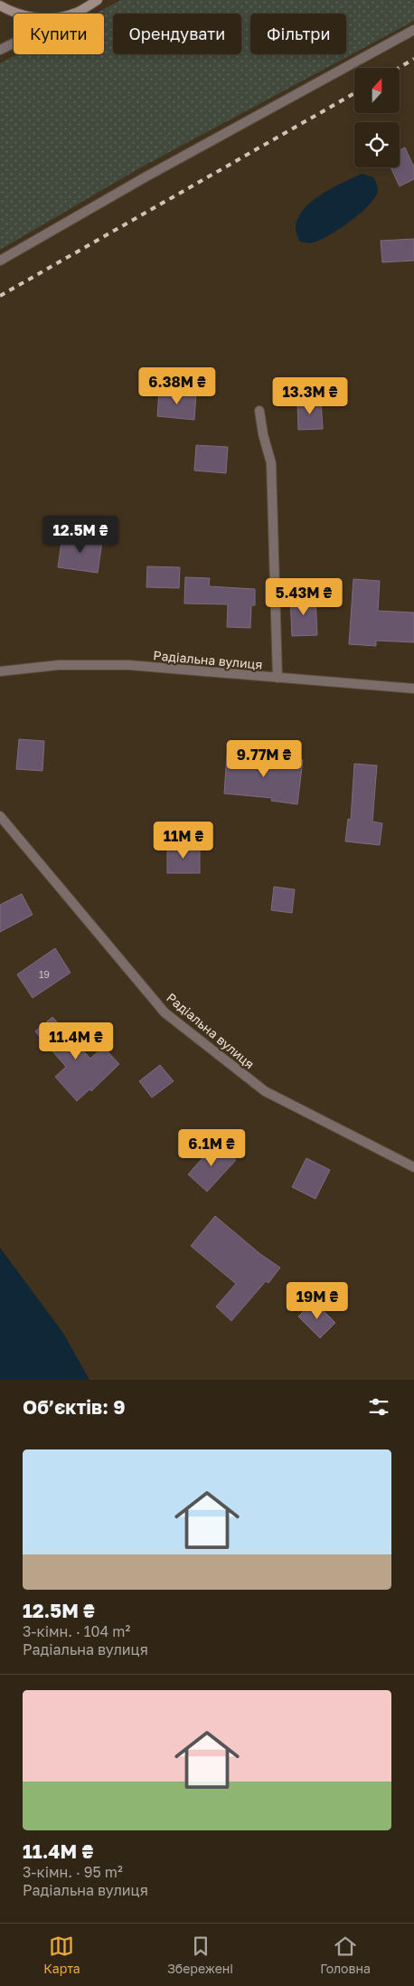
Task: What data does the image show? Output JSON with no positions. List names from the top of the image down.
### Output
{
  "streets": {
    "street": ["Радіальна вулиця"]
  },
  "house_numbers": ["19"],
  "north": "top",
  "page": {
    "chip": ["Купити", "Орендувати", "Фільтри"],
    "price": [
      "6.38M ₴",
      "13.3M ₴",
      "12.5M ₴",
      "5.43M ₴",
      "9.77M ₴",
      "11M ₴",
      "11.4M ₴",
      "6.1M ₴",
      "19M ₴"
    ],
    "heading": "Об’єктів: 9",
    "list": [
      {
        "name": "12.5M ₴",
        "note": "3-кімн. · 104 m² · Радіальна вулиця"
      },
      {
        "name": "11.4M ₴",
        "note": "3-кімн. · 95 m² · Радіальна вулиця"
      }
    ],
    "tabs": ["Карта", "Збережені", "Головна"]
  }
}
